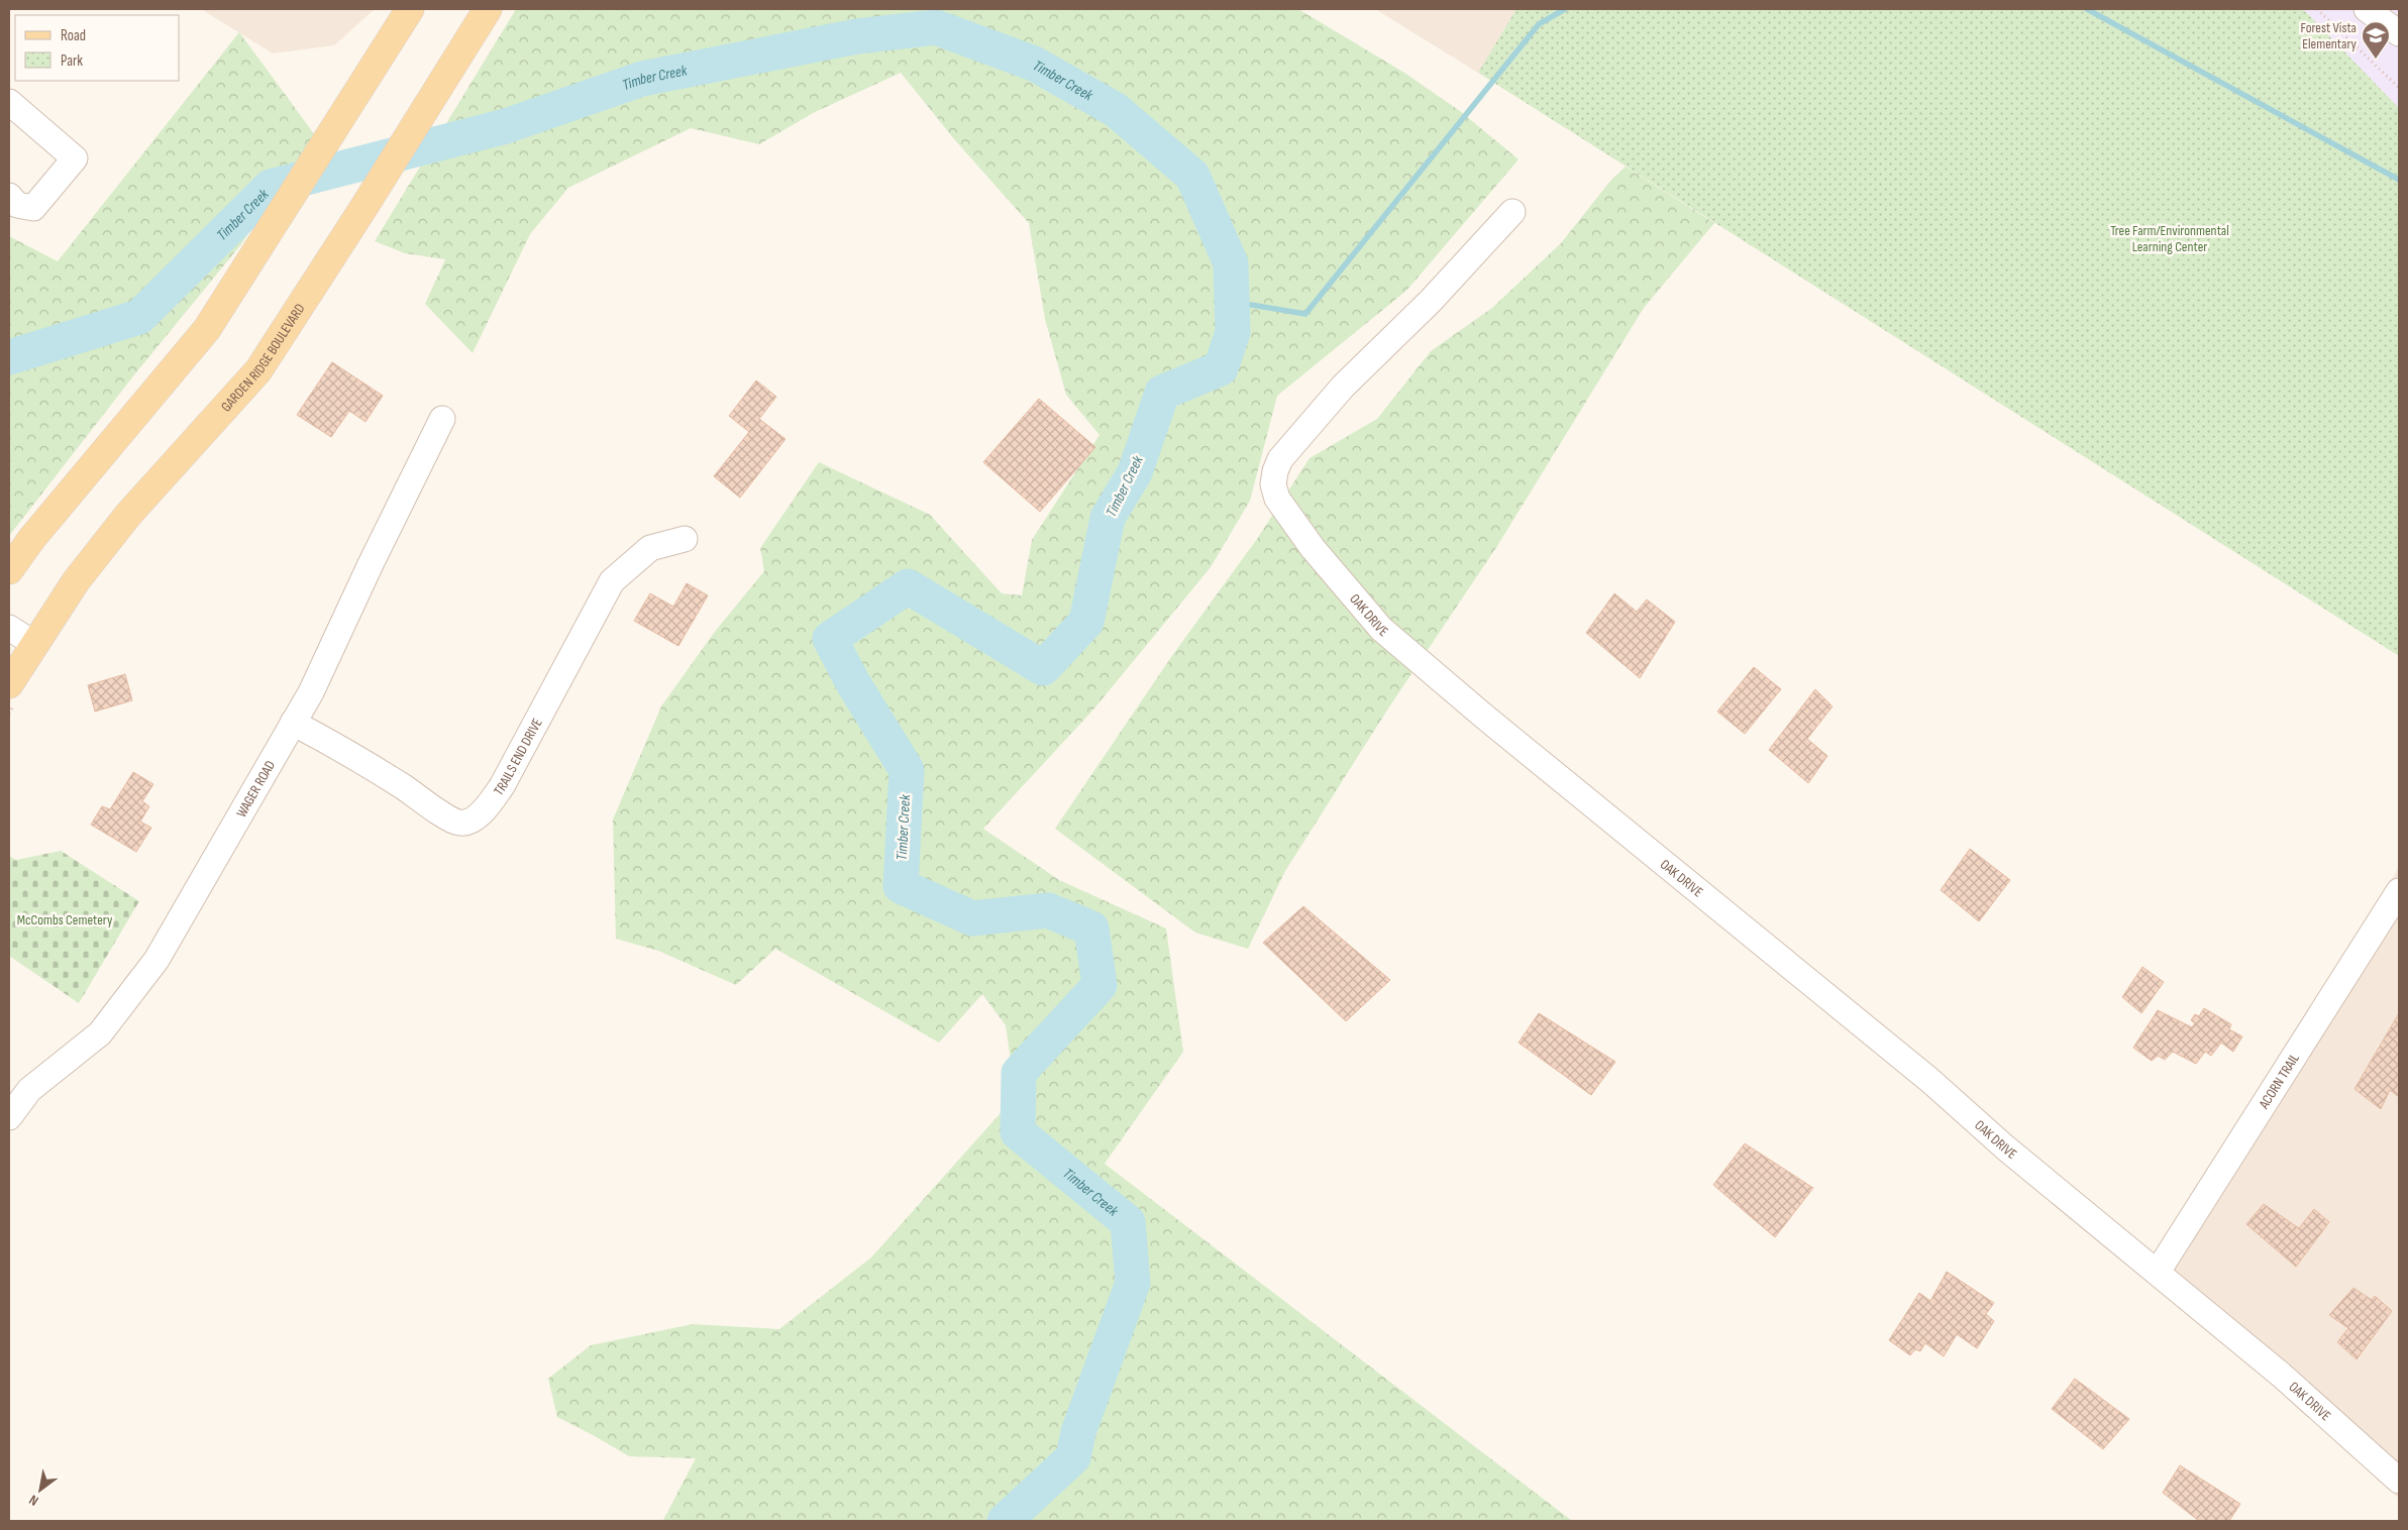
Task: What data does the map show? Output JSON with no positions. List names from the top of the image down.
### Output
{
  "streets": {
    "main road": ["GARDEN RIDGE BOULEVARD"],
    "street": [
      "OAK DRIVE",
      "TRAILS END DRIVE",
      "WAGER ROAD",
      "ACORN TRAIL"
    ]
  },
  "crossings": [
    ["OAK DRIVE", "ACORN TRAIL"],
    ["TRAILS END DRIVE", "WAGER ROAD"]
  ],
  "water": ["Timber Creek"],
  "parks": ["Tree Farm/Environmental Learning Center", "McCombs Cemetery"],
  "places": {
    "school or university": ["Forest Vista Elementary"]
  },
  "legend": ["Road", "Park"],
  "north": "bottom left"
}
